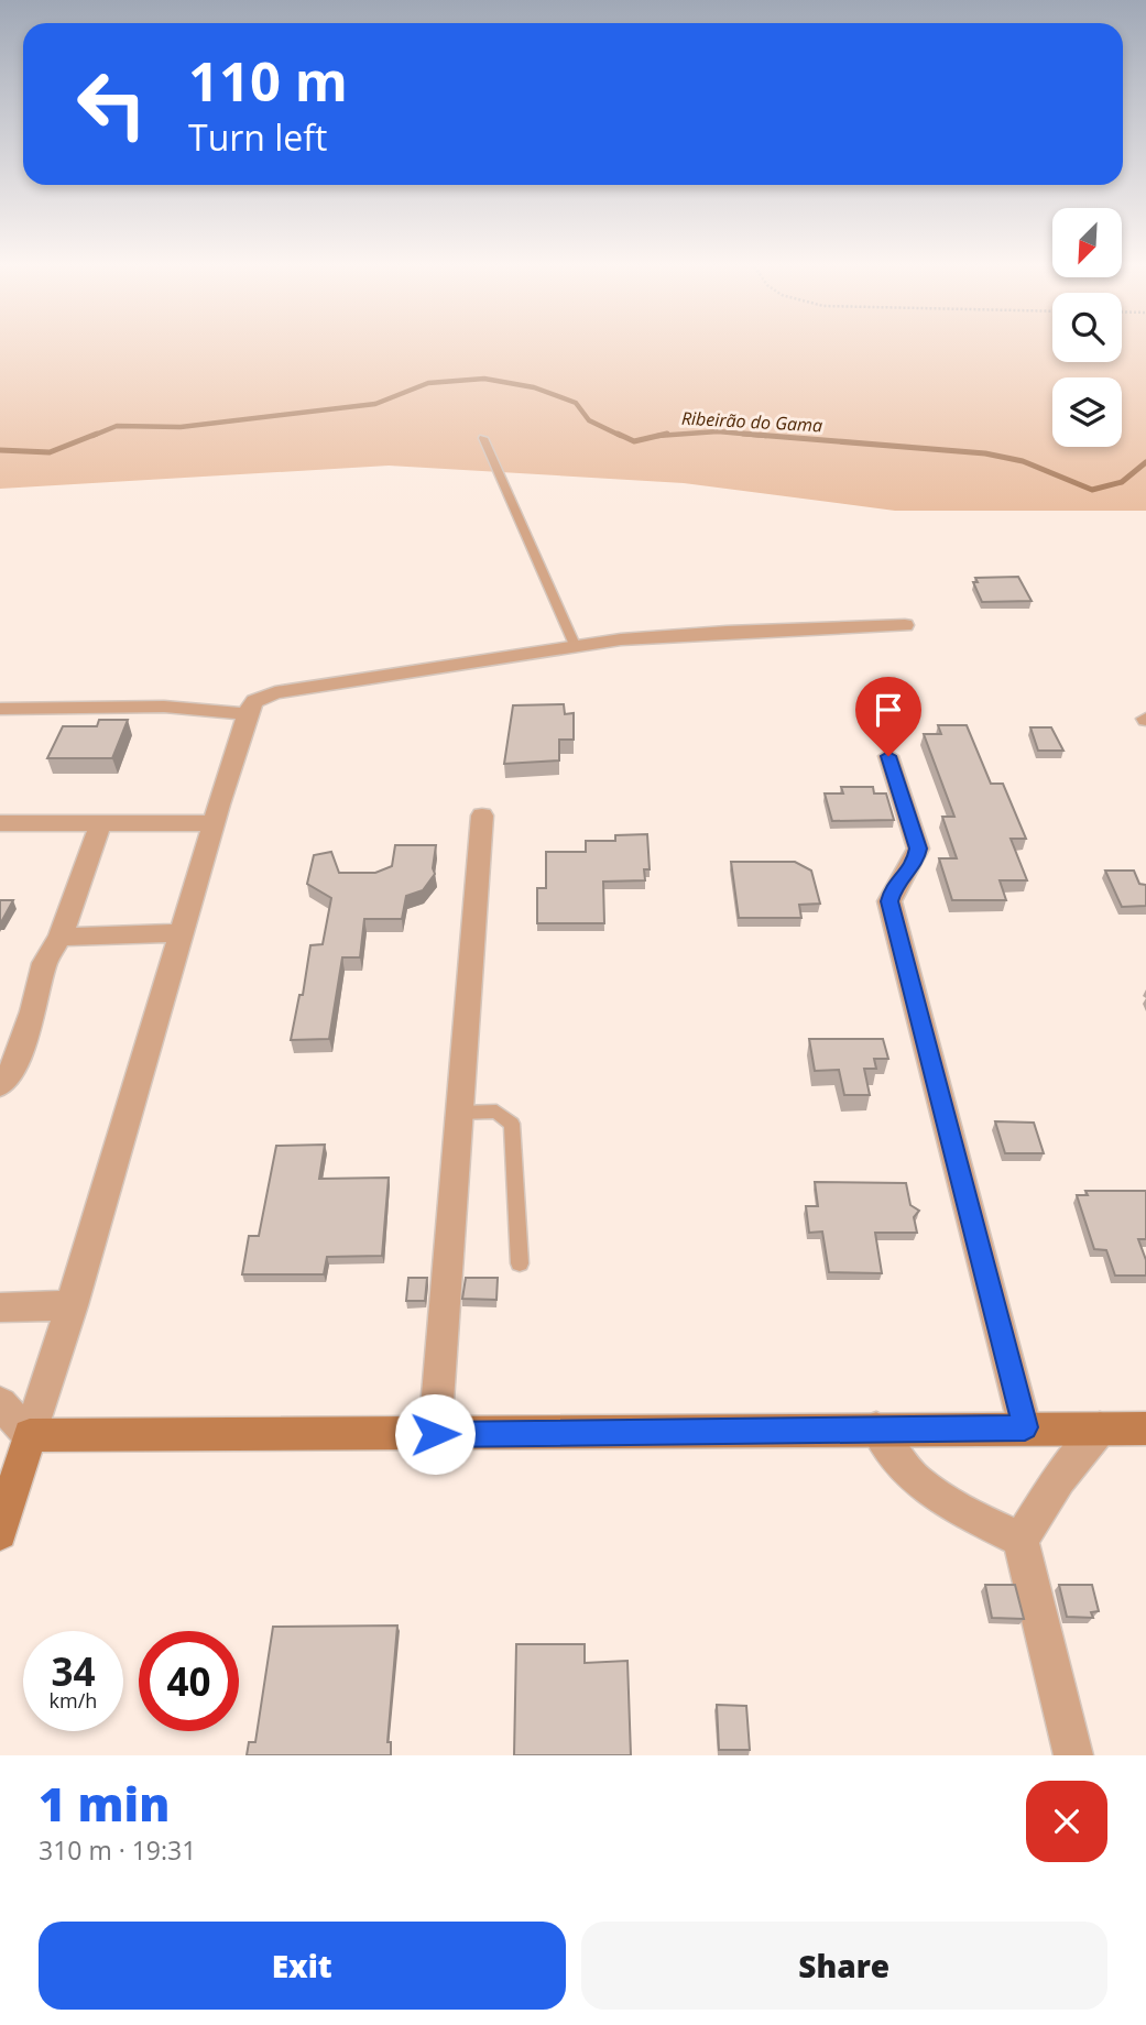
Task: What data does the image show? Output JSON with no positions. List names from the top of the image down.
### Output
{
  "water": ["Ribeirão do Gama"],
  "north": "bottom left",
  "page": {
    "turn": ["110 m", "Turn left"],
    "speed": "34 km/h",
    "limit": "40",
    "heading": ["1 min", "310 m · 19:31"],
    "buttons": ["Exit", "Share"]
  }
}
